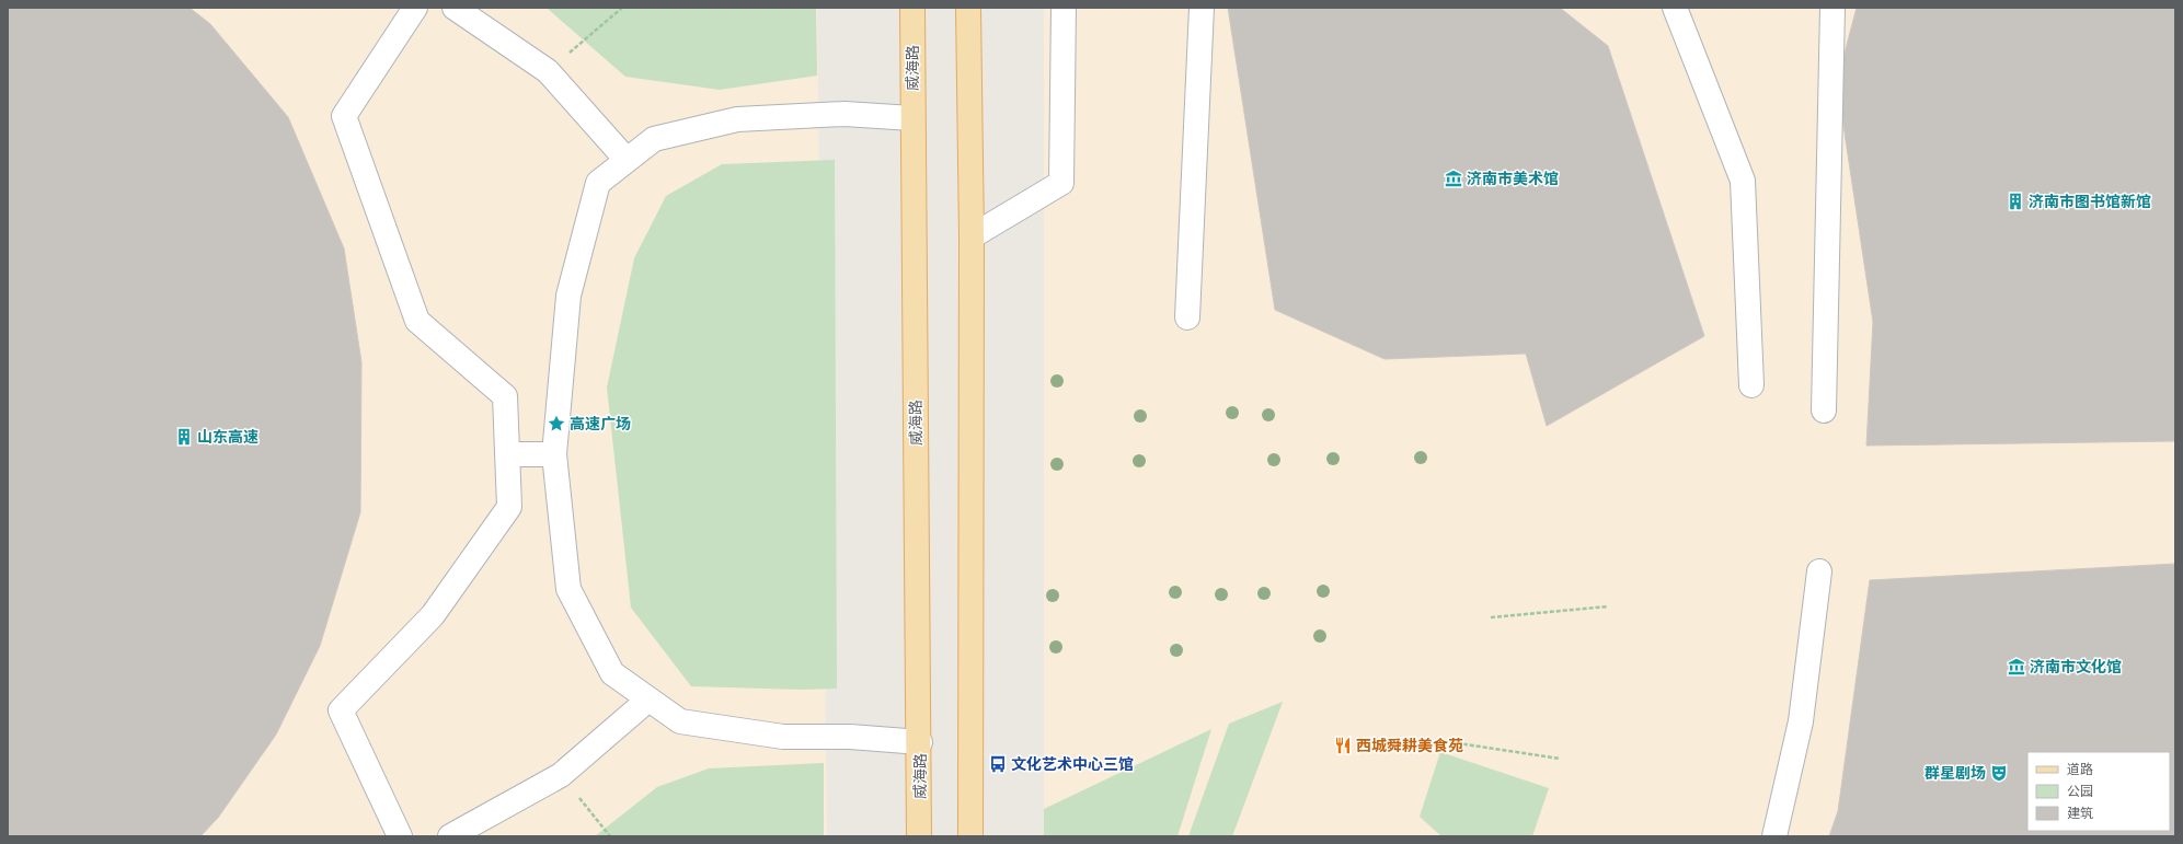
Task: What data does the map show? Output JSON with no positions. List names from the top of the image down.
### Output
{
  "streets": {
    "main road": ["威海路"]
  },
  "places": {
    "museum": ["济南市美术馆", "济南市文化馆"],
    "building": ["济南市图书馆新馆", "山东高速"],
    "place": ["高速广场"],
    "restaurant": ["西城舜耕美食苑"],
    "bus stop": ["文化艺术中心三馆"],
    "theatre": ["群星剧场"]
  },
  "legend": ["道路", "公园", "建筑"]
}
